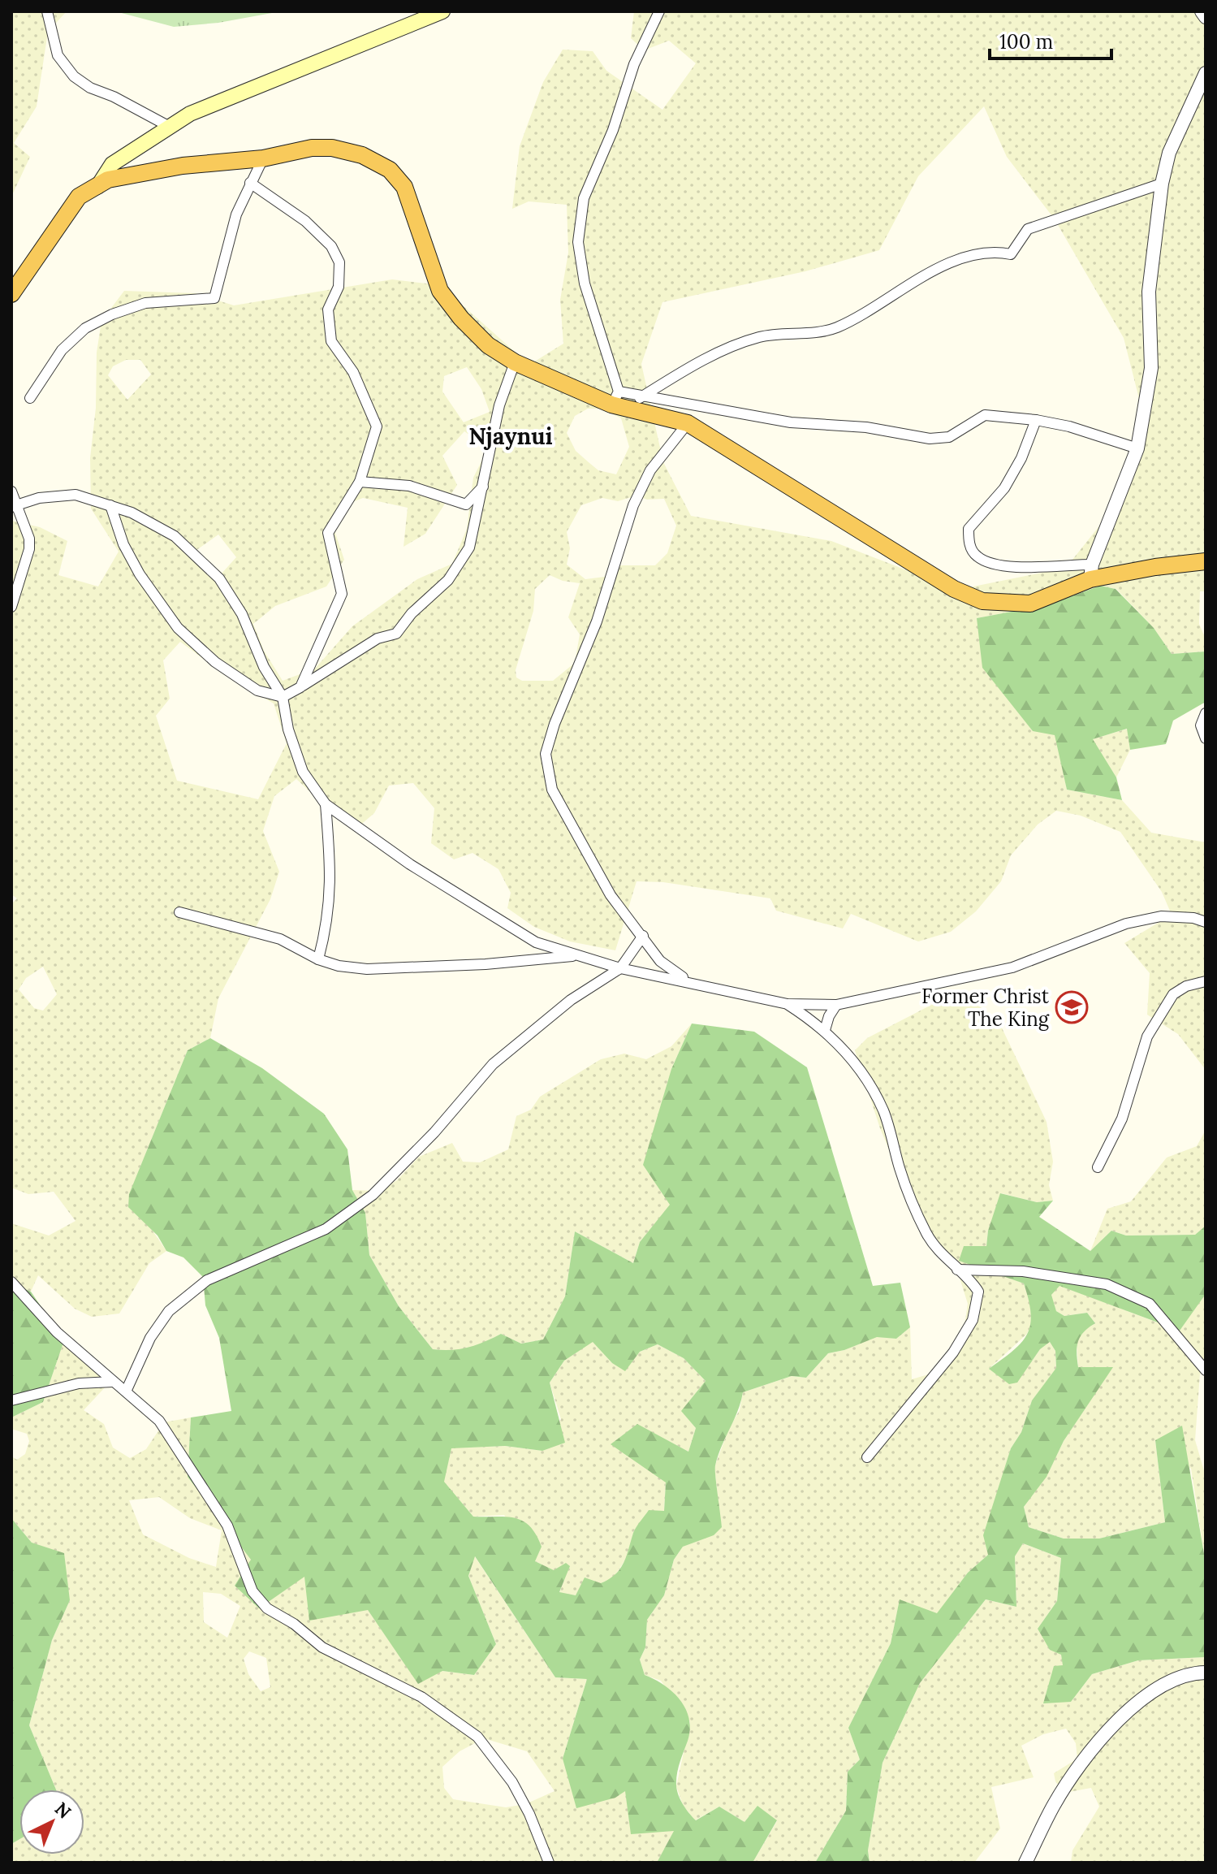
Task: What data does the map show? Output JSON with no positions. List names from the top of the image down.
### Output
{
  "districts": ["Njaynui"],
  "places": {
    "school or university": ["Former Christ The King"]
  },
  "scale_bar": "100 m",
  "north": "top right"
}
